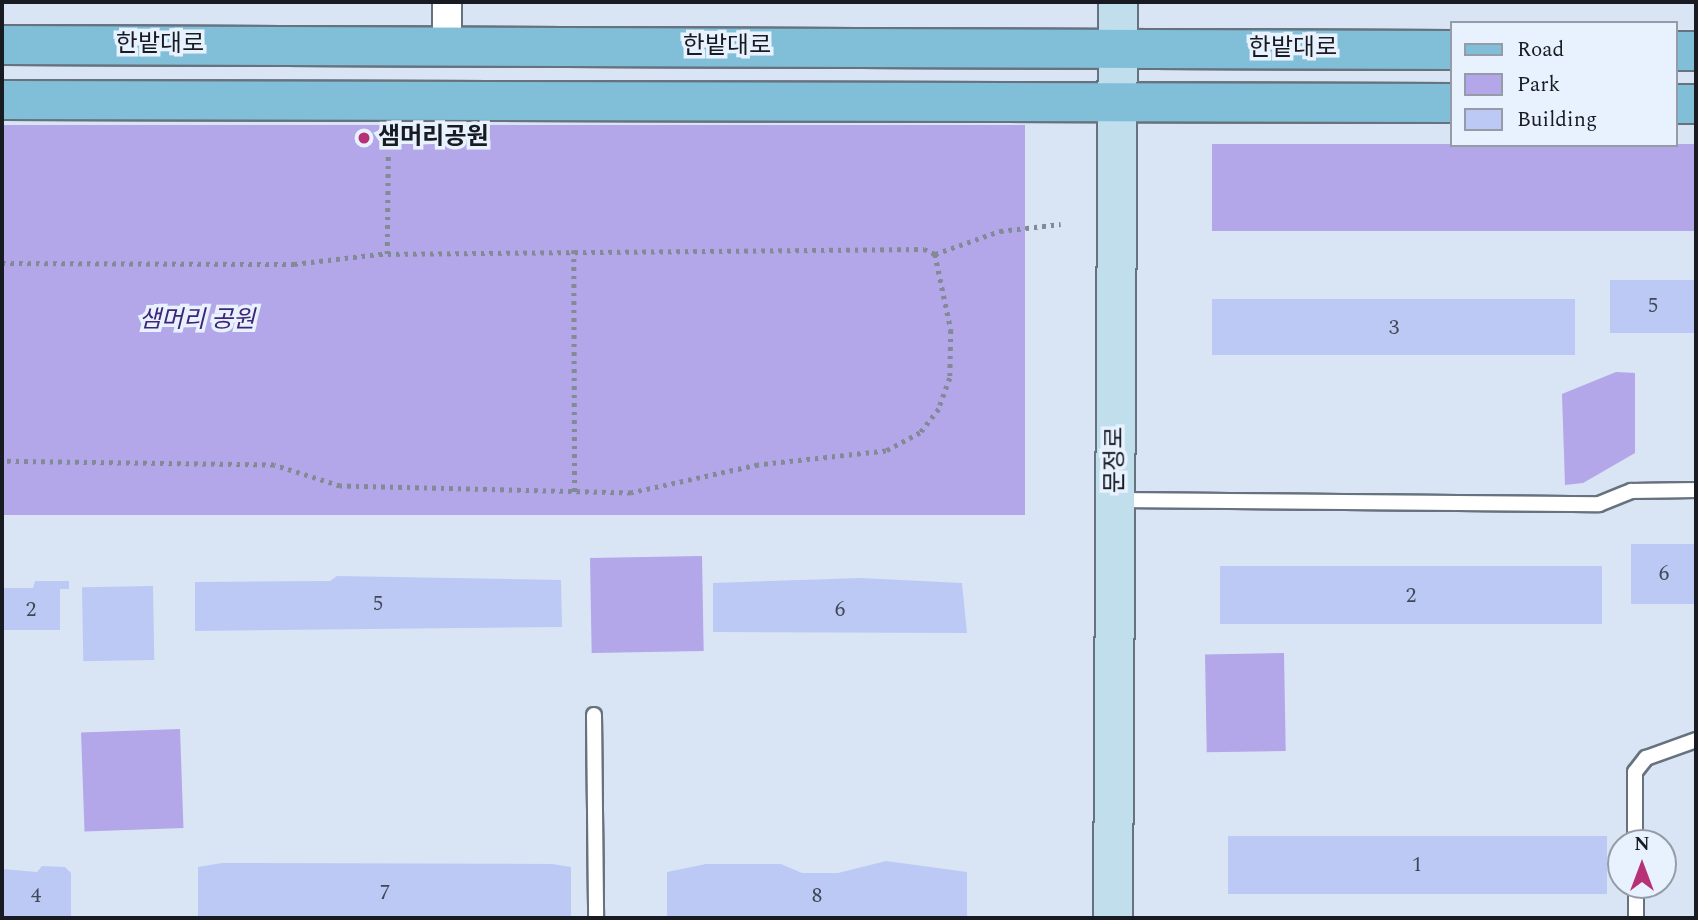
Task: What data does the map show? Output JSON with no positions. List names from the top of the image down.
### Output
{
  "streets": {
    "main road": ["한밭대로", "문정로"]
  },
  "crossings": [
    ["한밭대로", "문정로"]
  ],
  "parks": ["샘머리 공원"],
  "places": ["샘머리공원"],
  "house_numbers": [
    "5",
    "3",
    "6",
    "2",
    "5",
    "2",
    "6",
    "1",
    "7",
    "4",
    "8"
  ],
  "legend": ["Road", "Park", "Building"],
  "north": "top"
}
